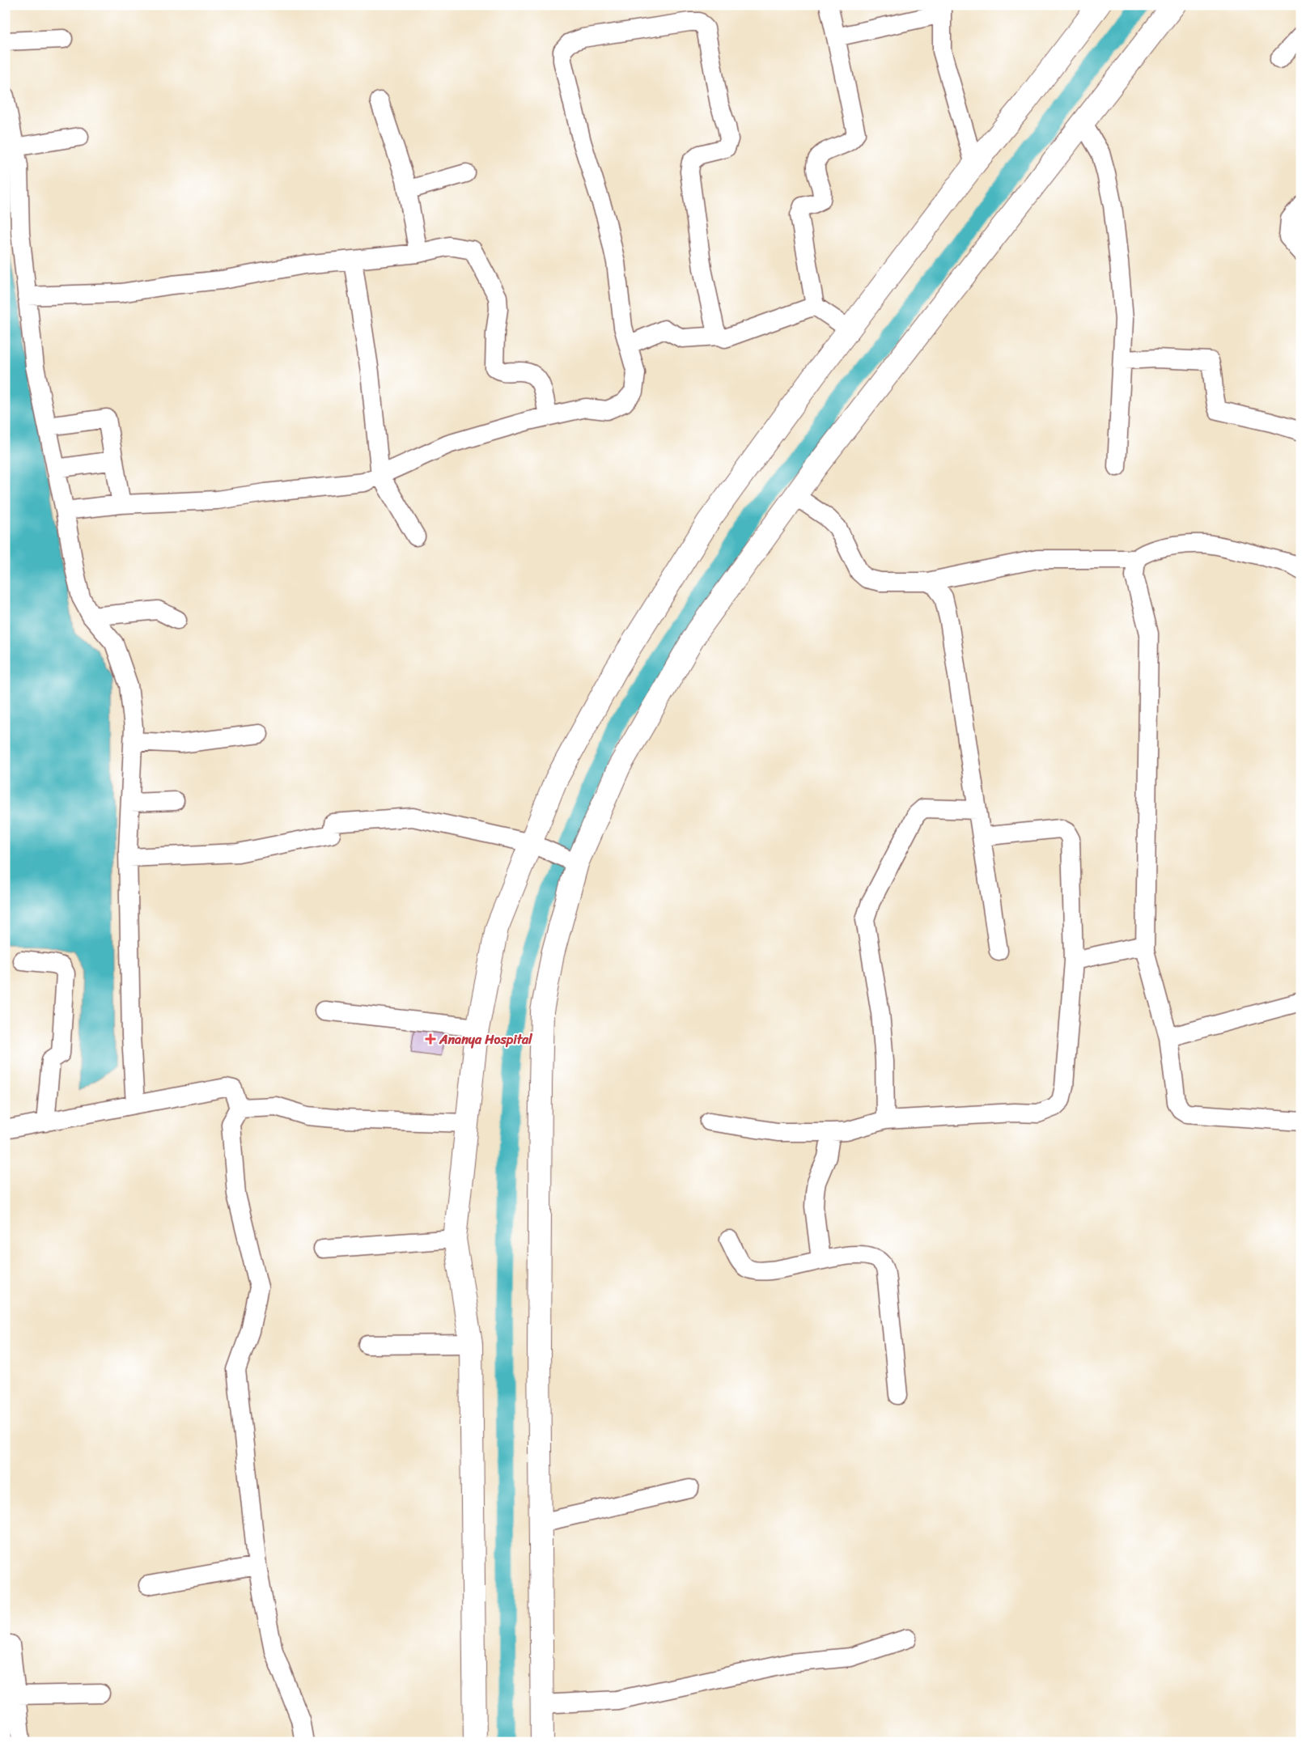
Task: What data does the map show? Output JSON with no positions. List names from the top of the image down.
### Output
{
  "places": {
    "health": ["Ananya Hospital"]
  }
}
